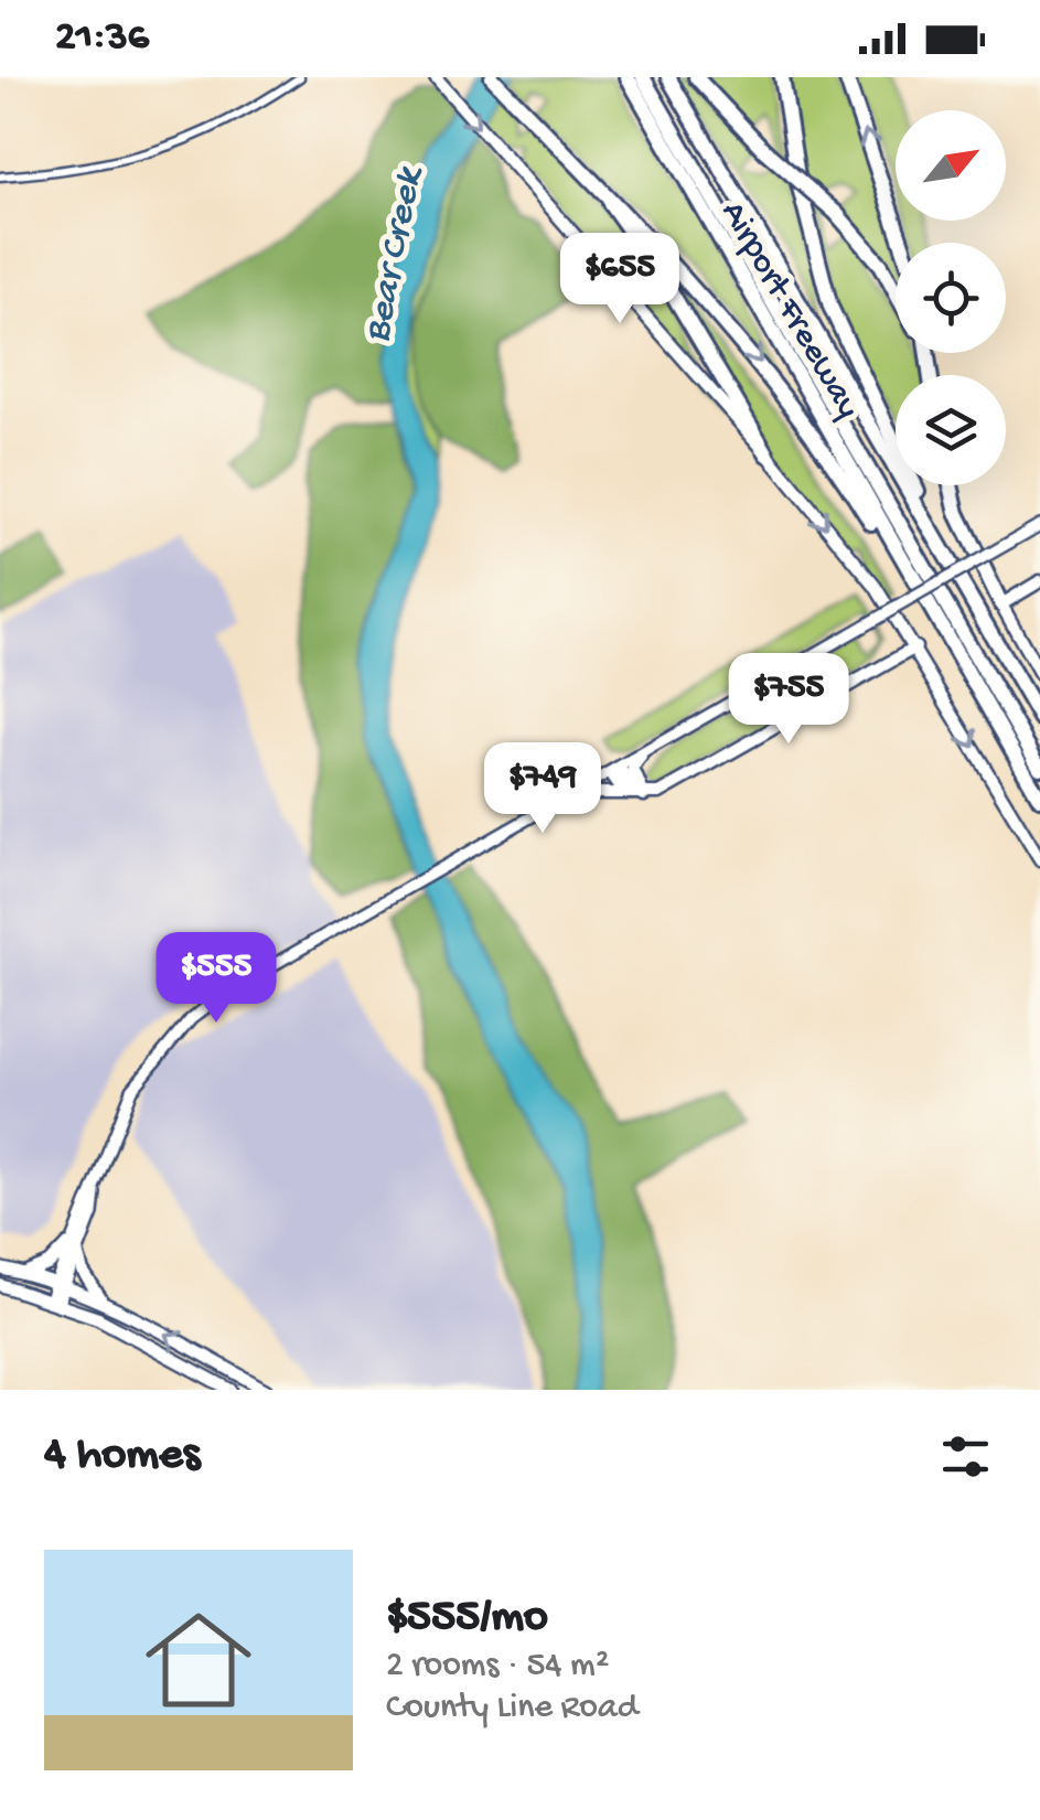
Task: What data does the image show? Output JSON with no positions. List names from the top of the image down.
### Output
{
  "streets": {
    "highway": ["Airport Freeway"]
  },
  "water": ["Bear Creek"],
  "north": "top right",
  "page": {
    "status": "21:36",
    "price": [
      "$655",
      "$755",
      "$749",
      "$555"
    ],
    "heading": "4 homes",
    "list": [
      {
        "name": "$555/mo",
        "note": "2 rooms · 54 m² · County Line Road"
      }
    ]
  }
}
